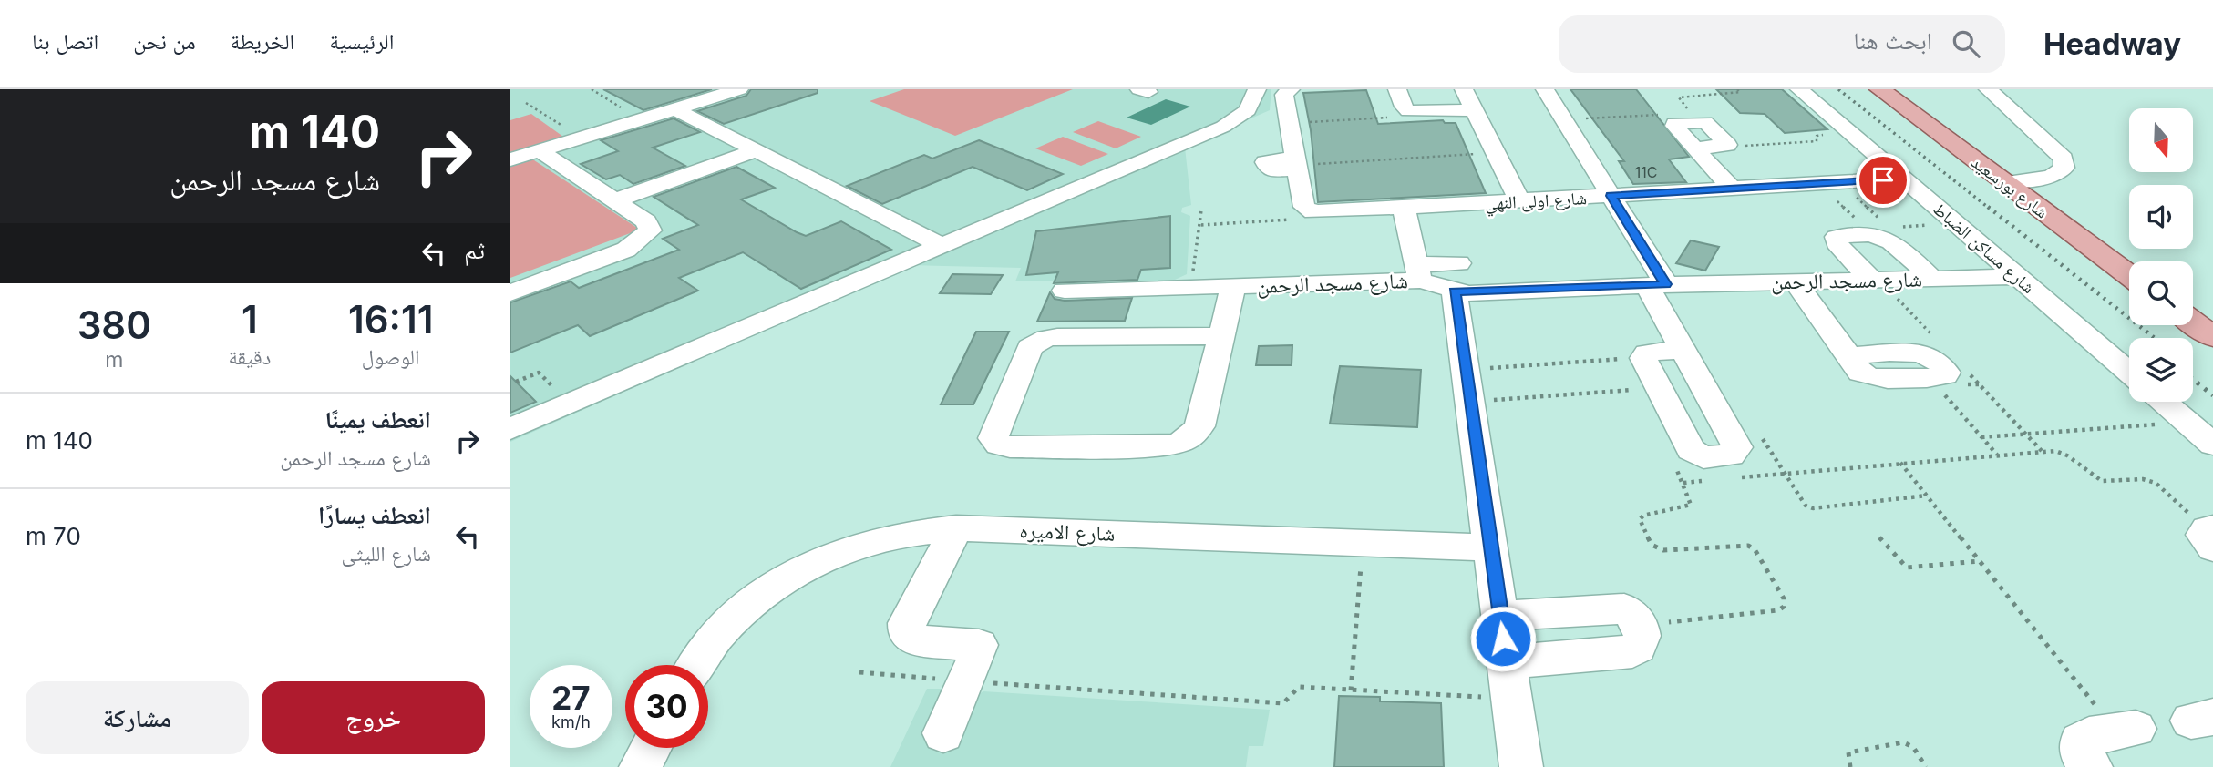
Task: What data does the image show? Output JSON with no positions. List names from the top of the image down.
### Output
{
  "streets": {
    "main road": ["شارع بورسعيد"],
    "street": [
      "شارع اولى النهي",
      "شارع مساكن الضباط",
      "شارع مسجد الرحمن",
      "شارع الاميره"
    ]
  },
  "crossings": [
    ["شارع اولى النهي", "شارع مساكن الضباط"],
    ["شارع مساكن الضباط", "شارع مسجد الرحمن"]
  ],
  "house_numbers": ["11C"],
  "north": "bottom",
  "page": {
    "header": "Headway",
    "search": "ابحث هنا",
    "nav": [
      "الرئيسية",
      "الخريطة",
      "من نحن",
      "اتصل بنا"
    ],
    "turn": ["140 m", "شارع مسجد الرحمن"],
    "then": "ثم",
    "eta": [
      "16:11",
      "الوصول",
      "1",
      "دقيقة",
      "380",
      "m"
    ],
    "list": [
      {
        "name": "انعطف يمينًا",
        "note": "شارع مسجد الرحمن",
        "value": "140 m"
      },
      {
        "name": "انعطف يسارًا",
        "note": "شارع الليثى",
        "value": "70 m"
      }
    ],
    "speed": "27 km/h",
    "limit": "30",
    "buttons": ["خروج", "مشاركة"]
  }
}
